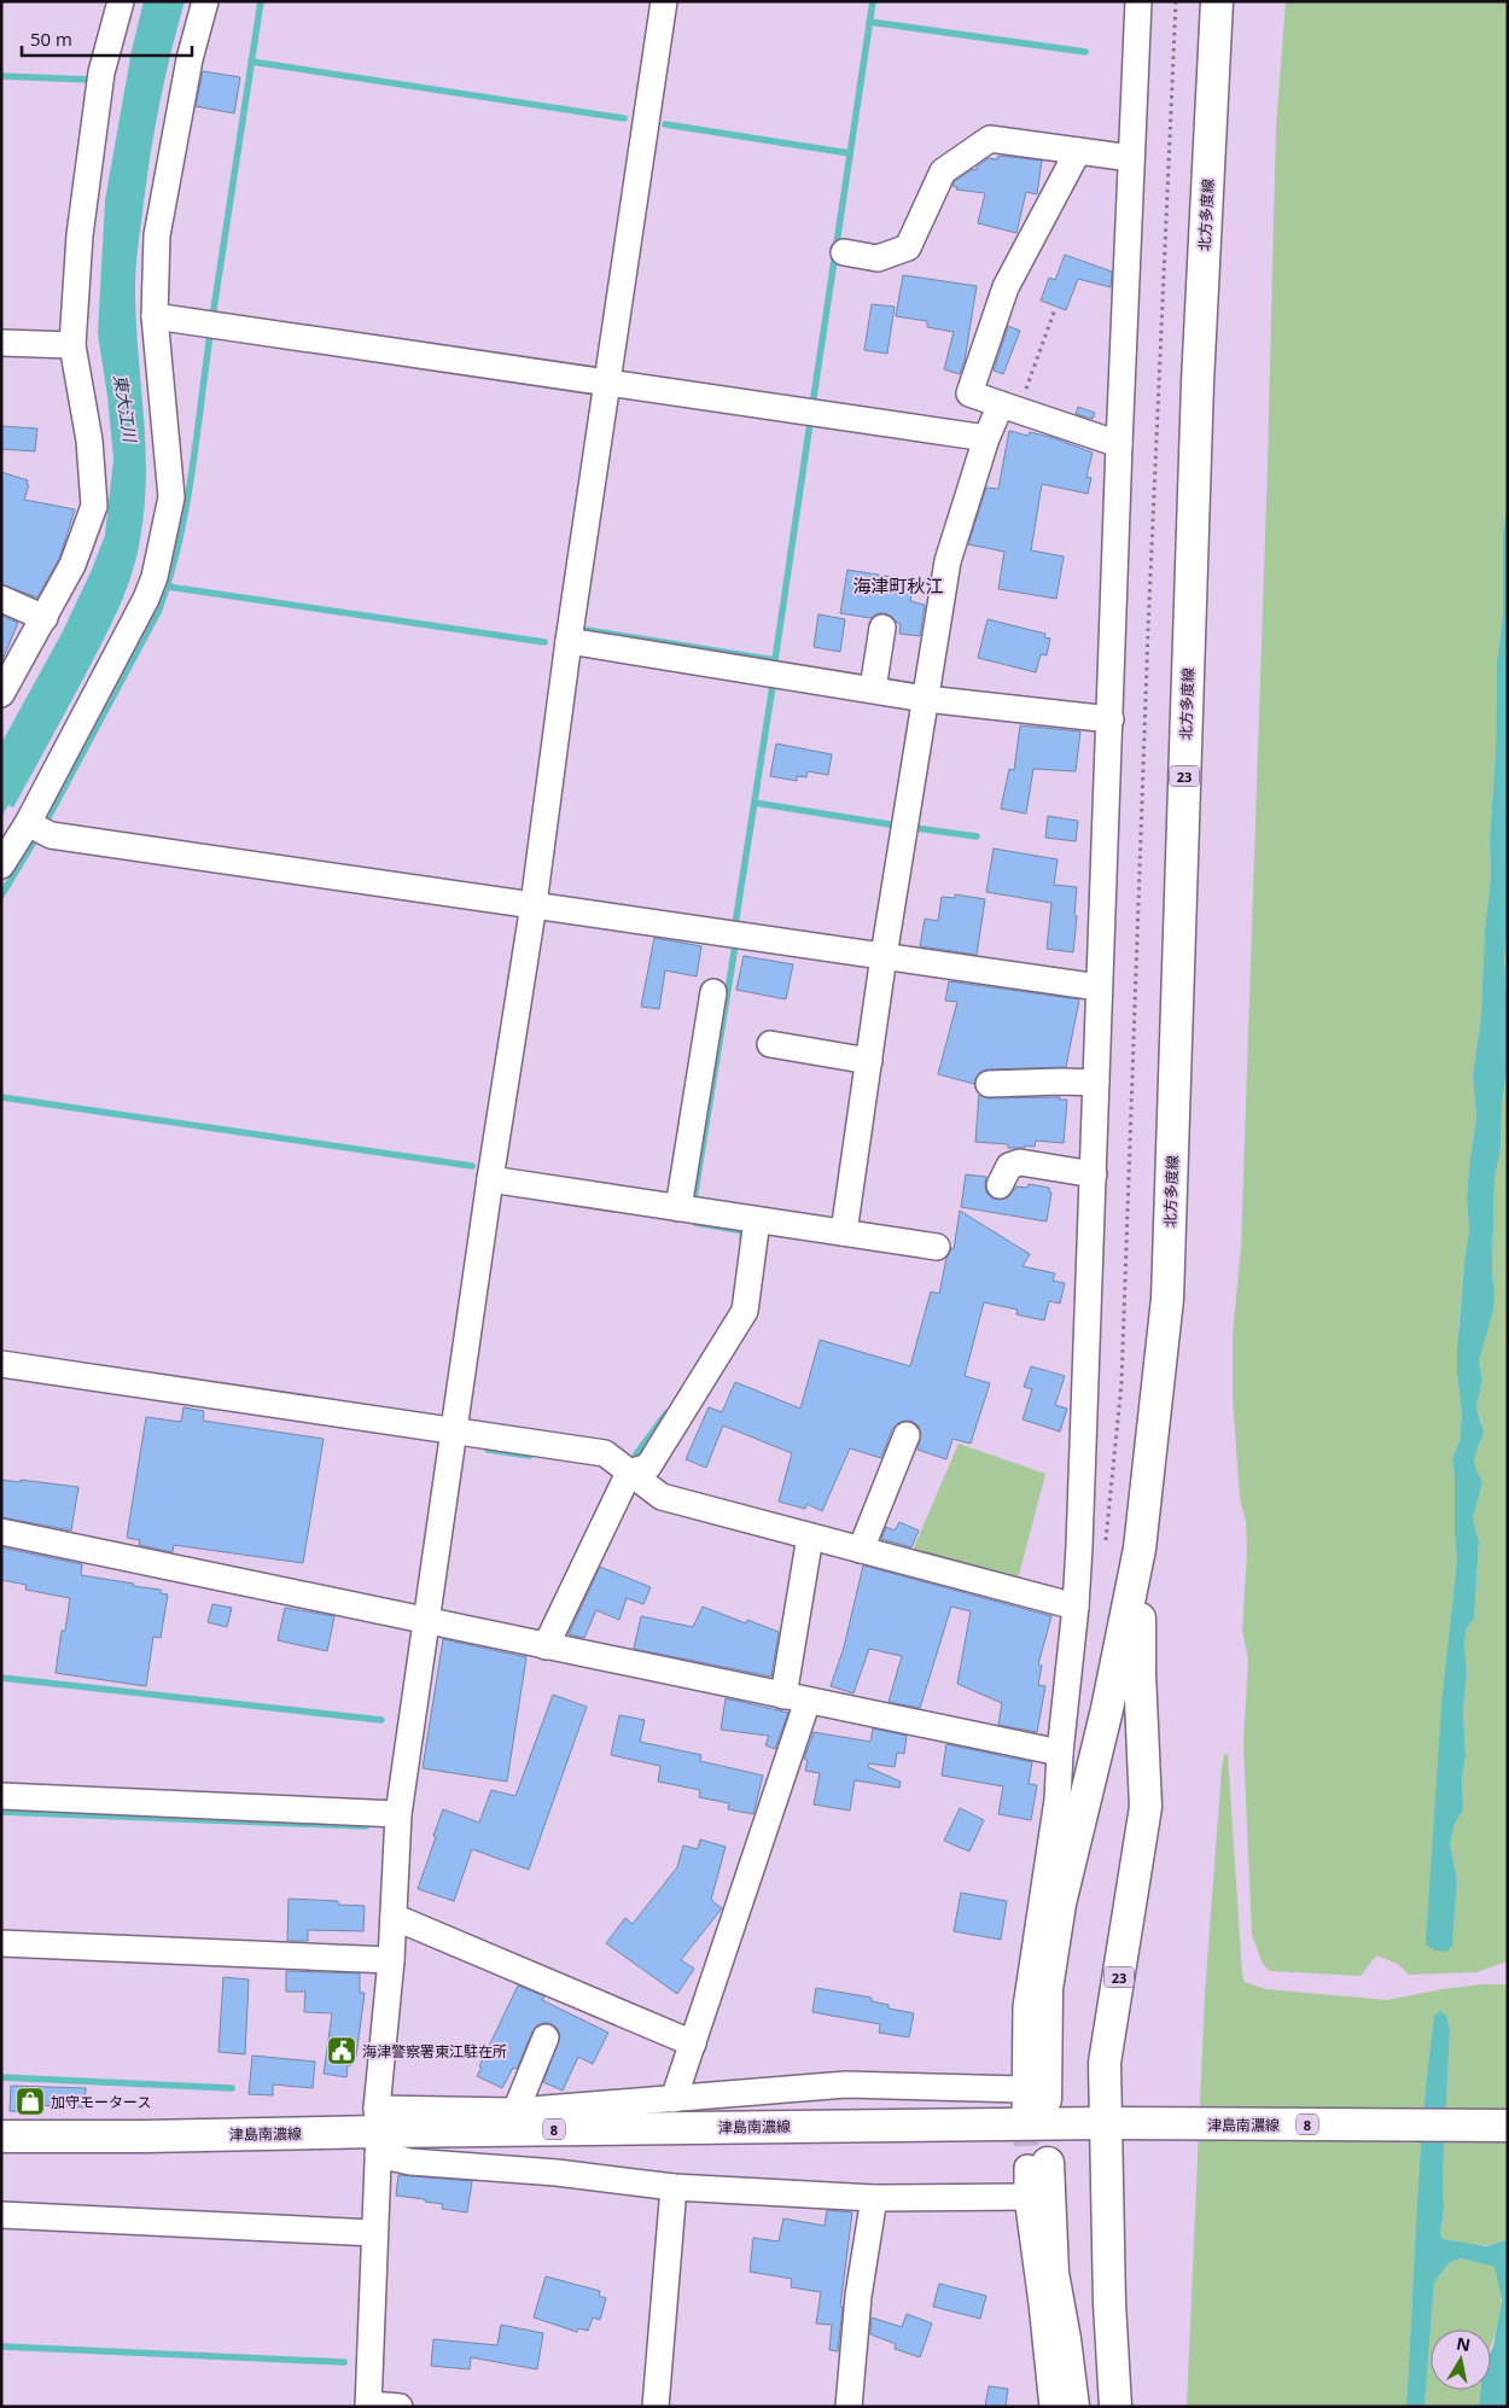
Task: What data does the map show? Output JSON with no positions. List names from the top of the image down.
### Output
{
  "streets": {
    "main road": [
      "北方多度線",
      "23",
      "津島南濃線",
      "8"
    ]
  },
  "crossings": [
    ["北方多度線", "23"],
    ["23", "津島南濃線"]
  ],
  "districts": ["海津町秋江"],
  "water": ["東大江川"],
  "places": {
    "public building": ["海津警察署東江駐在所"],
    "shop": ["加守モータース"]
  },
  "scale_bar": "50 m",
  "north": "top"
}
